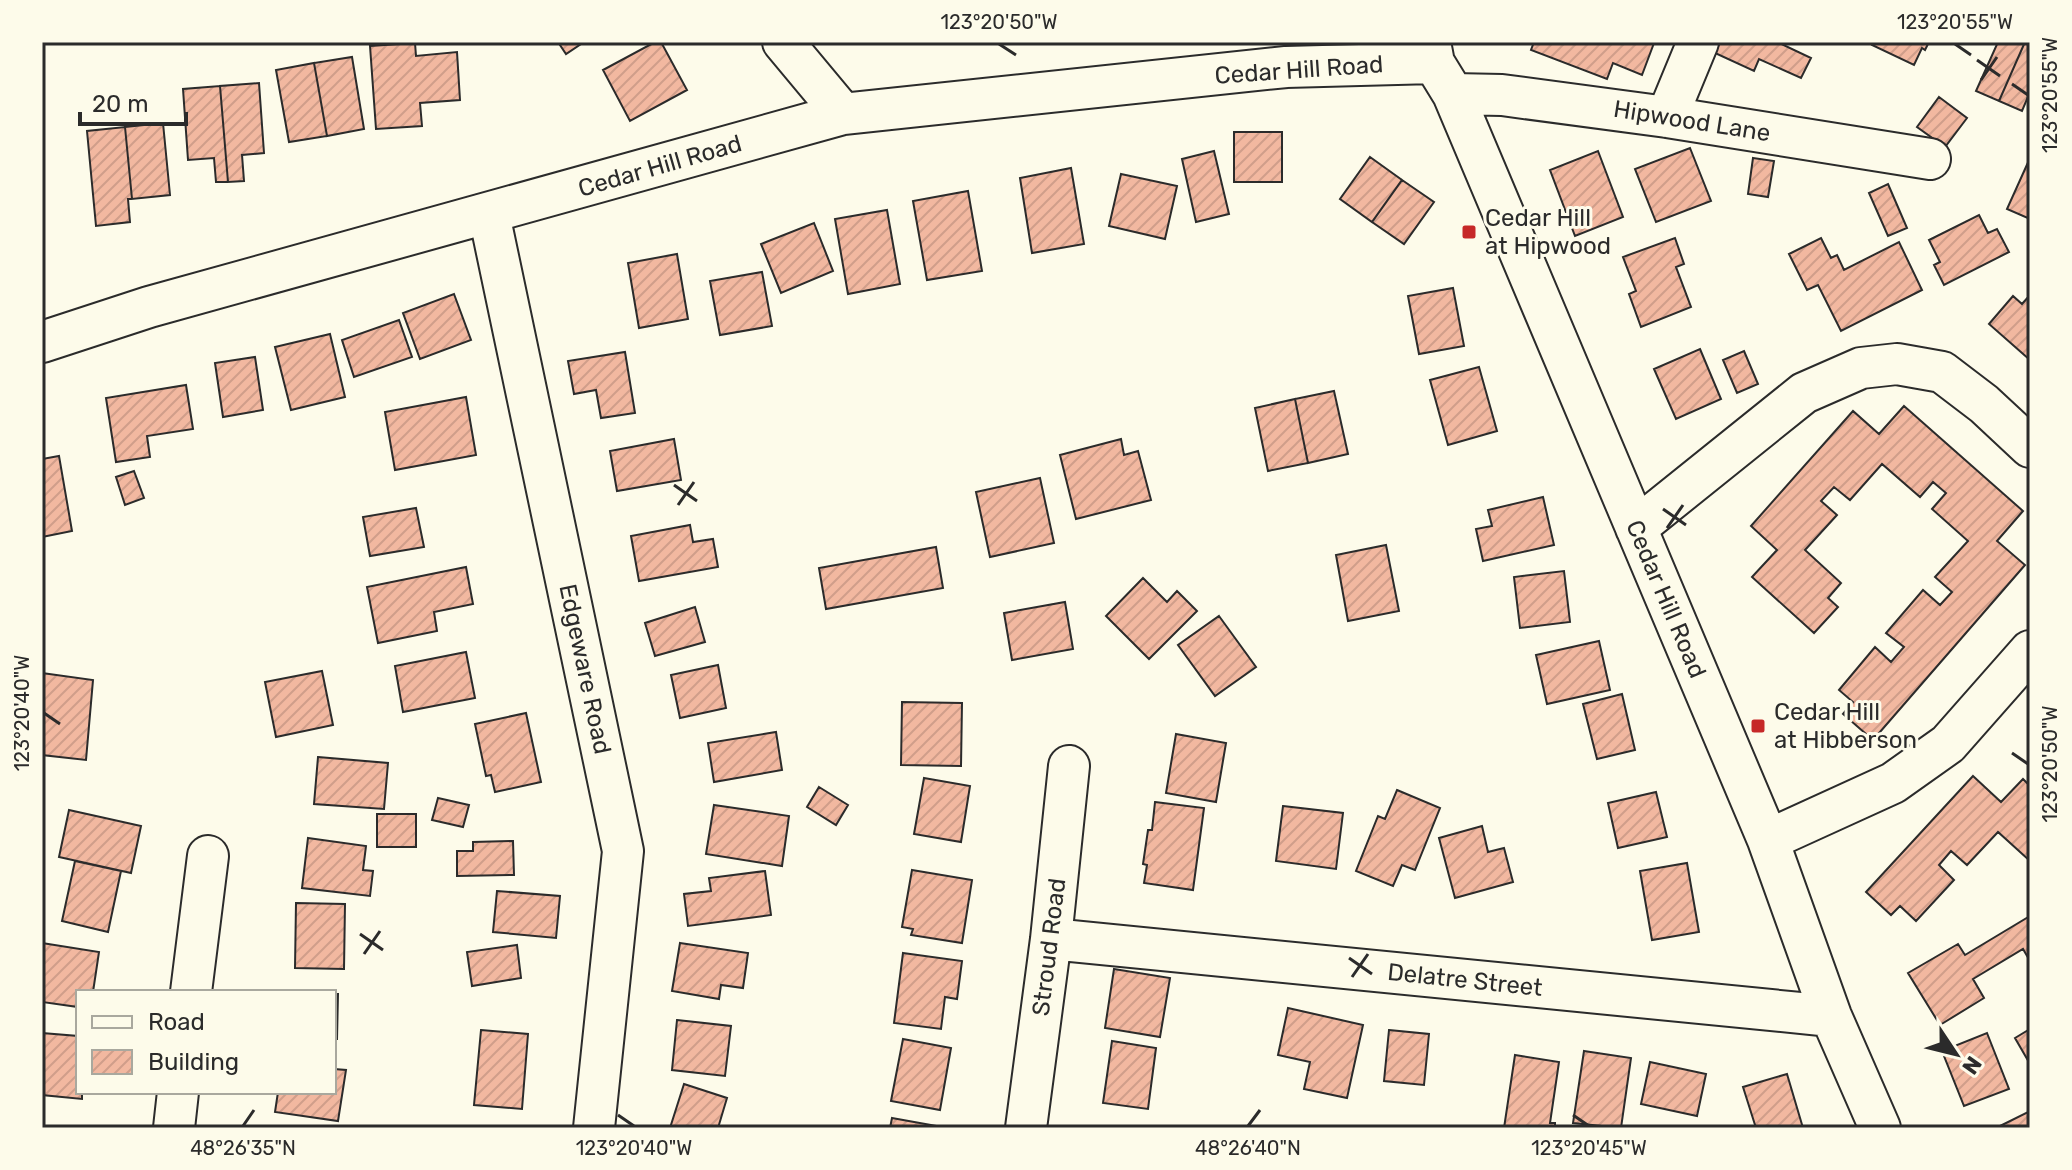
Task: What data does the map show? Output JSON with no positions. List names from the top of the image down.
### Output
{
  "streets": {
    "street": [
      "Cedar Hill Road",
      "Hipwood Lane",
      "Edgeware Road",
      "Stroud Road",
      "Delatre Street"
    ]
  },
  "crossings": [
    ["Cedar Hill Road", "Hipwood Lane"],
    ["Cedar Hill Road", "Edgeware Road"],
    ["Cedar Hill Road", "Delatre Street"],
    ["Stroud Road", "Delatre Street"]
  ],
  "places": {
    "transit": ["Cedar Hill at Hipwood", "Cedar Hill at Hibberson"]
  },
  "legend": ["Road", "Building"],
  "scale_bar": "20 m",
  "north": "bottom right",
  "coordinates": [
    "123°20'50\"W",
    "123°20'55\"W",
    "123°20'40\"W",
    "48°26'35\"N",
    "48°26'40\"N",
    "123°20'45\"W"
  ]
}
